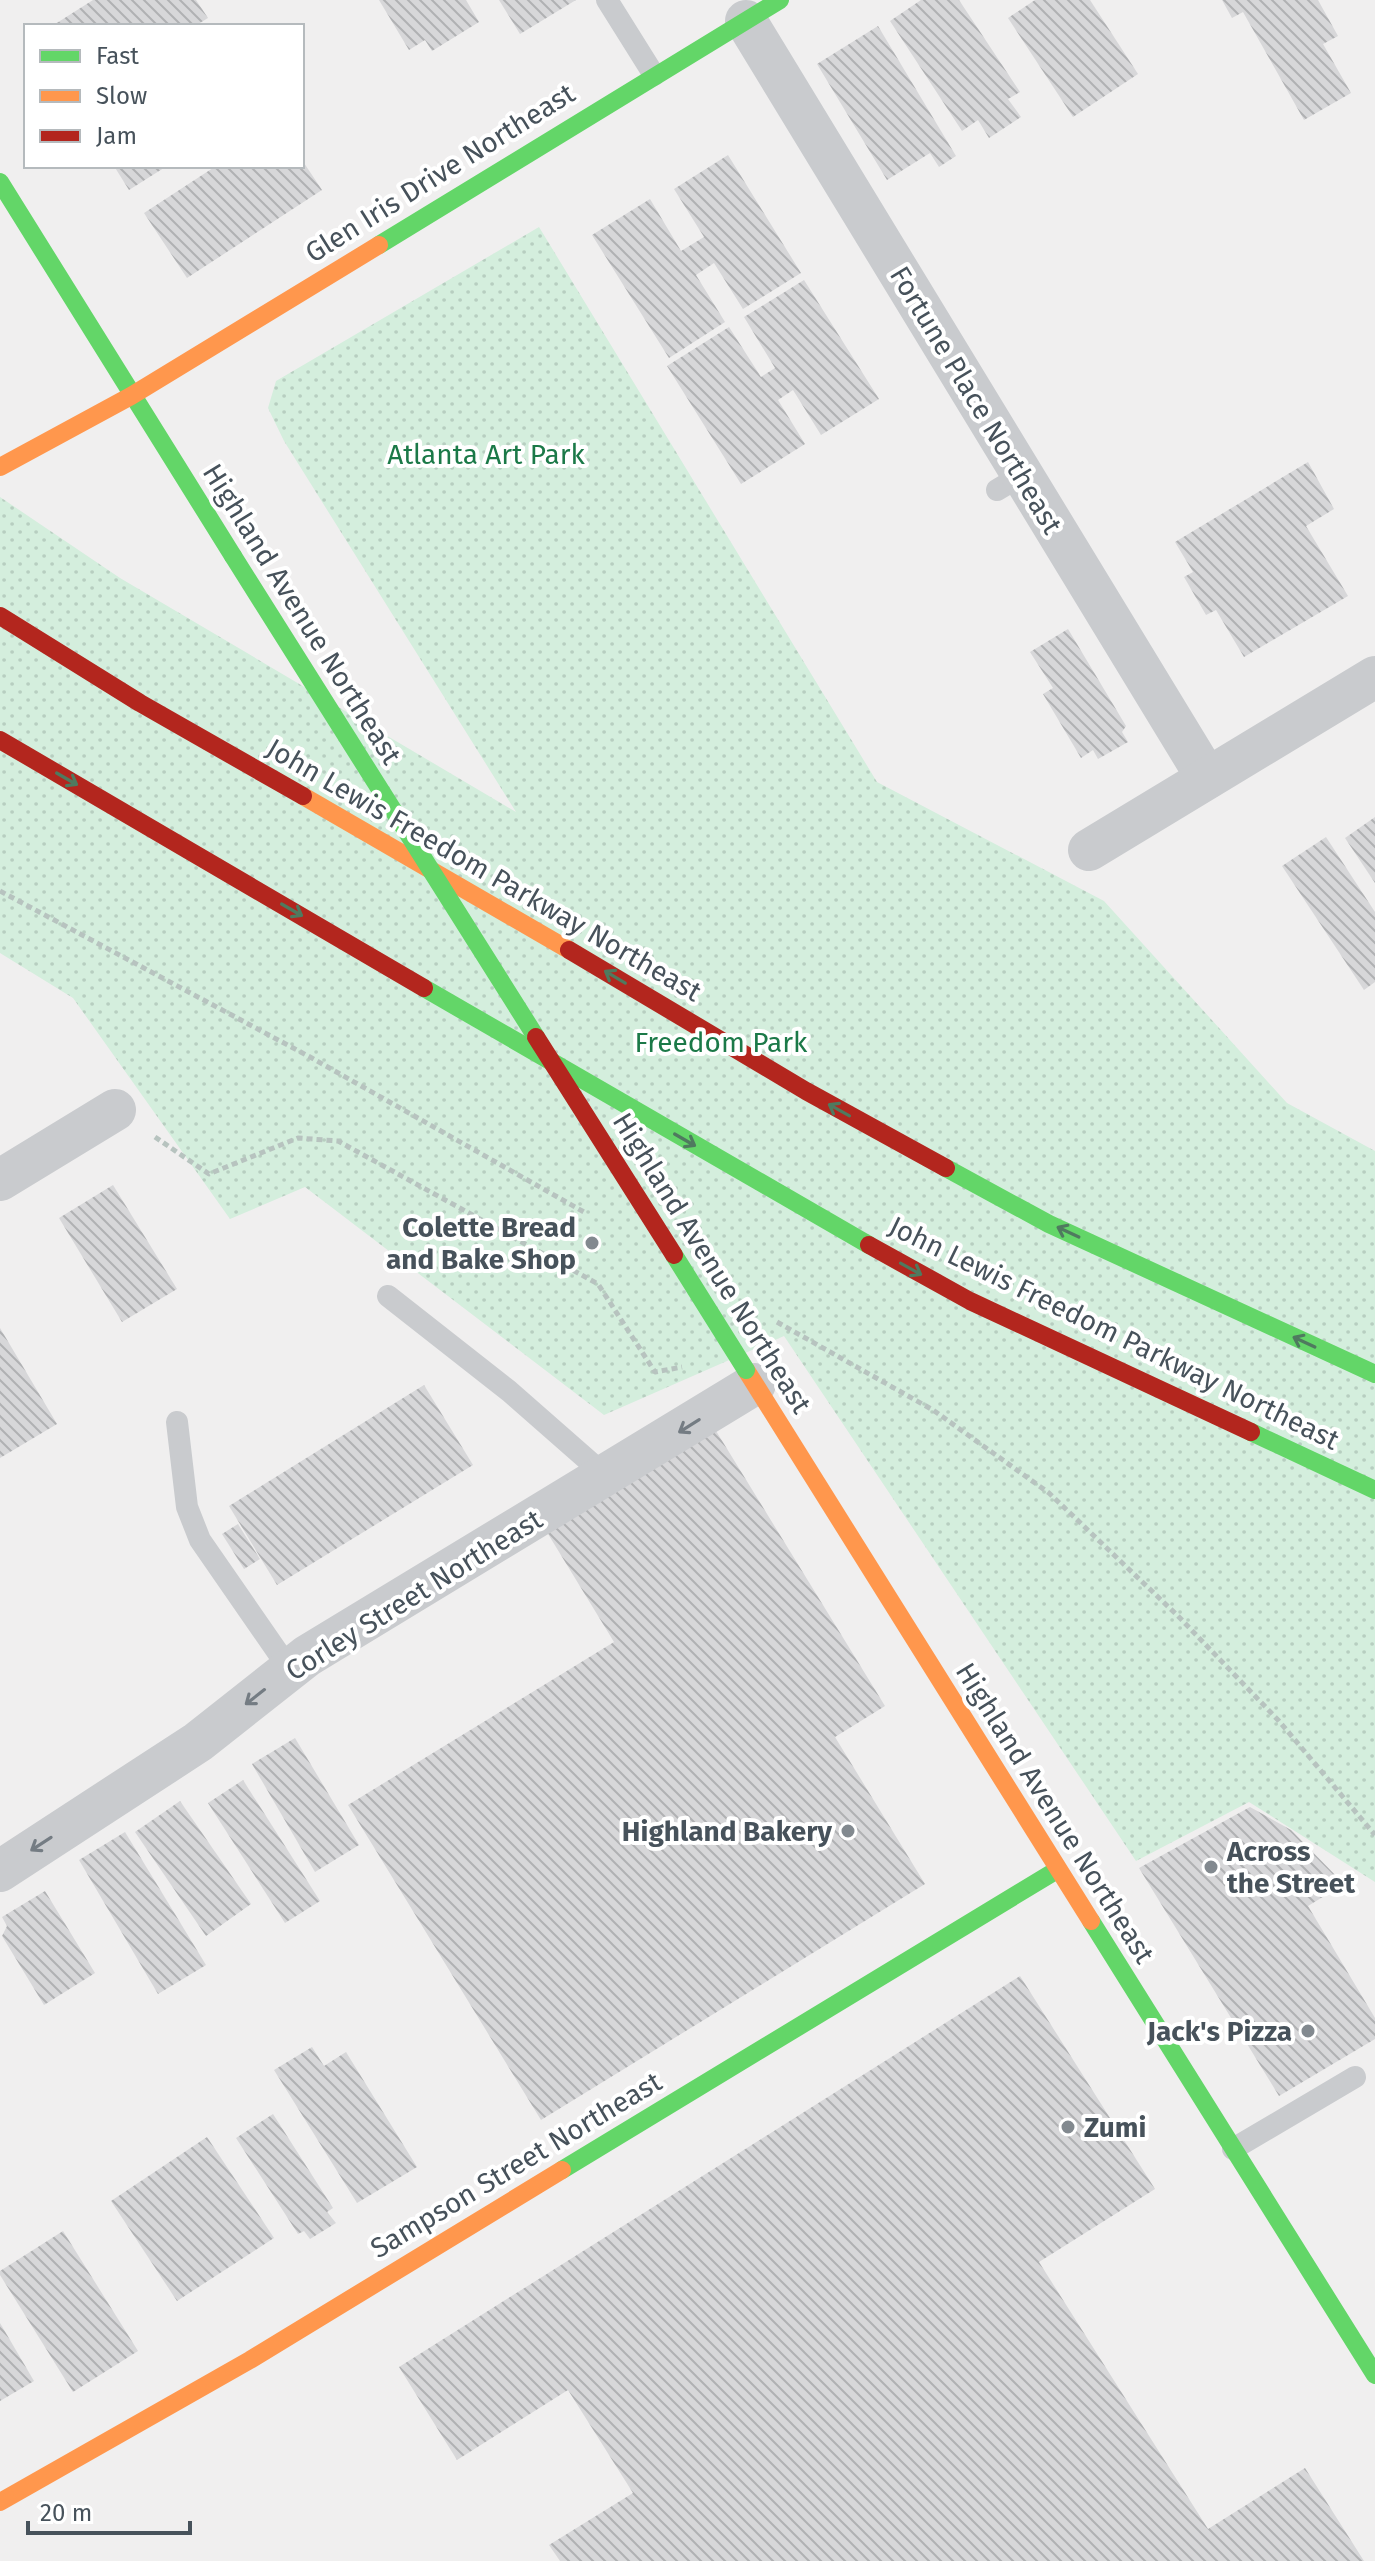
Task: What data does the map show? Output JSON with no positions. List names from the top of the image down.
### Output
{
  "streets": {
    "main road": [
      "Glen Iris Drive Northeast",
      "Highland Avenue Northeast",
      "John Lewis Freedom Parkway Northeast",
      "Sampson Street Northeast"
    ],
    "street": ["Fortune Place Northeast", "Corley Street Northeast"]
  },
  "crossings": [
    ["Glen Iris Drive Northeast", "Fortune Place Northeast"],
    ["Glen Iris Drive Northeast", "Highland Avenue Northeast"],
    ["Highland Avenue Northeast", "Corley Street Northeast"],
    ["Highland Avenue Northeast", "Sampson Street Northeast"]
  ],
  "one_way": ["Corley Street Northeast"],
  "parks": ["Atlanta Art Park", "Freedom Park"],
  "places": [
    "Colette Bread and Bake Shop",
    "Highland Bakery",
    "Across the Street",
    "Jack's Pizza",
    "Zumi"
  ],
  "legend": ["Fast", "Slow", "Jam"],
  "scale_bar": "20 m"
}
